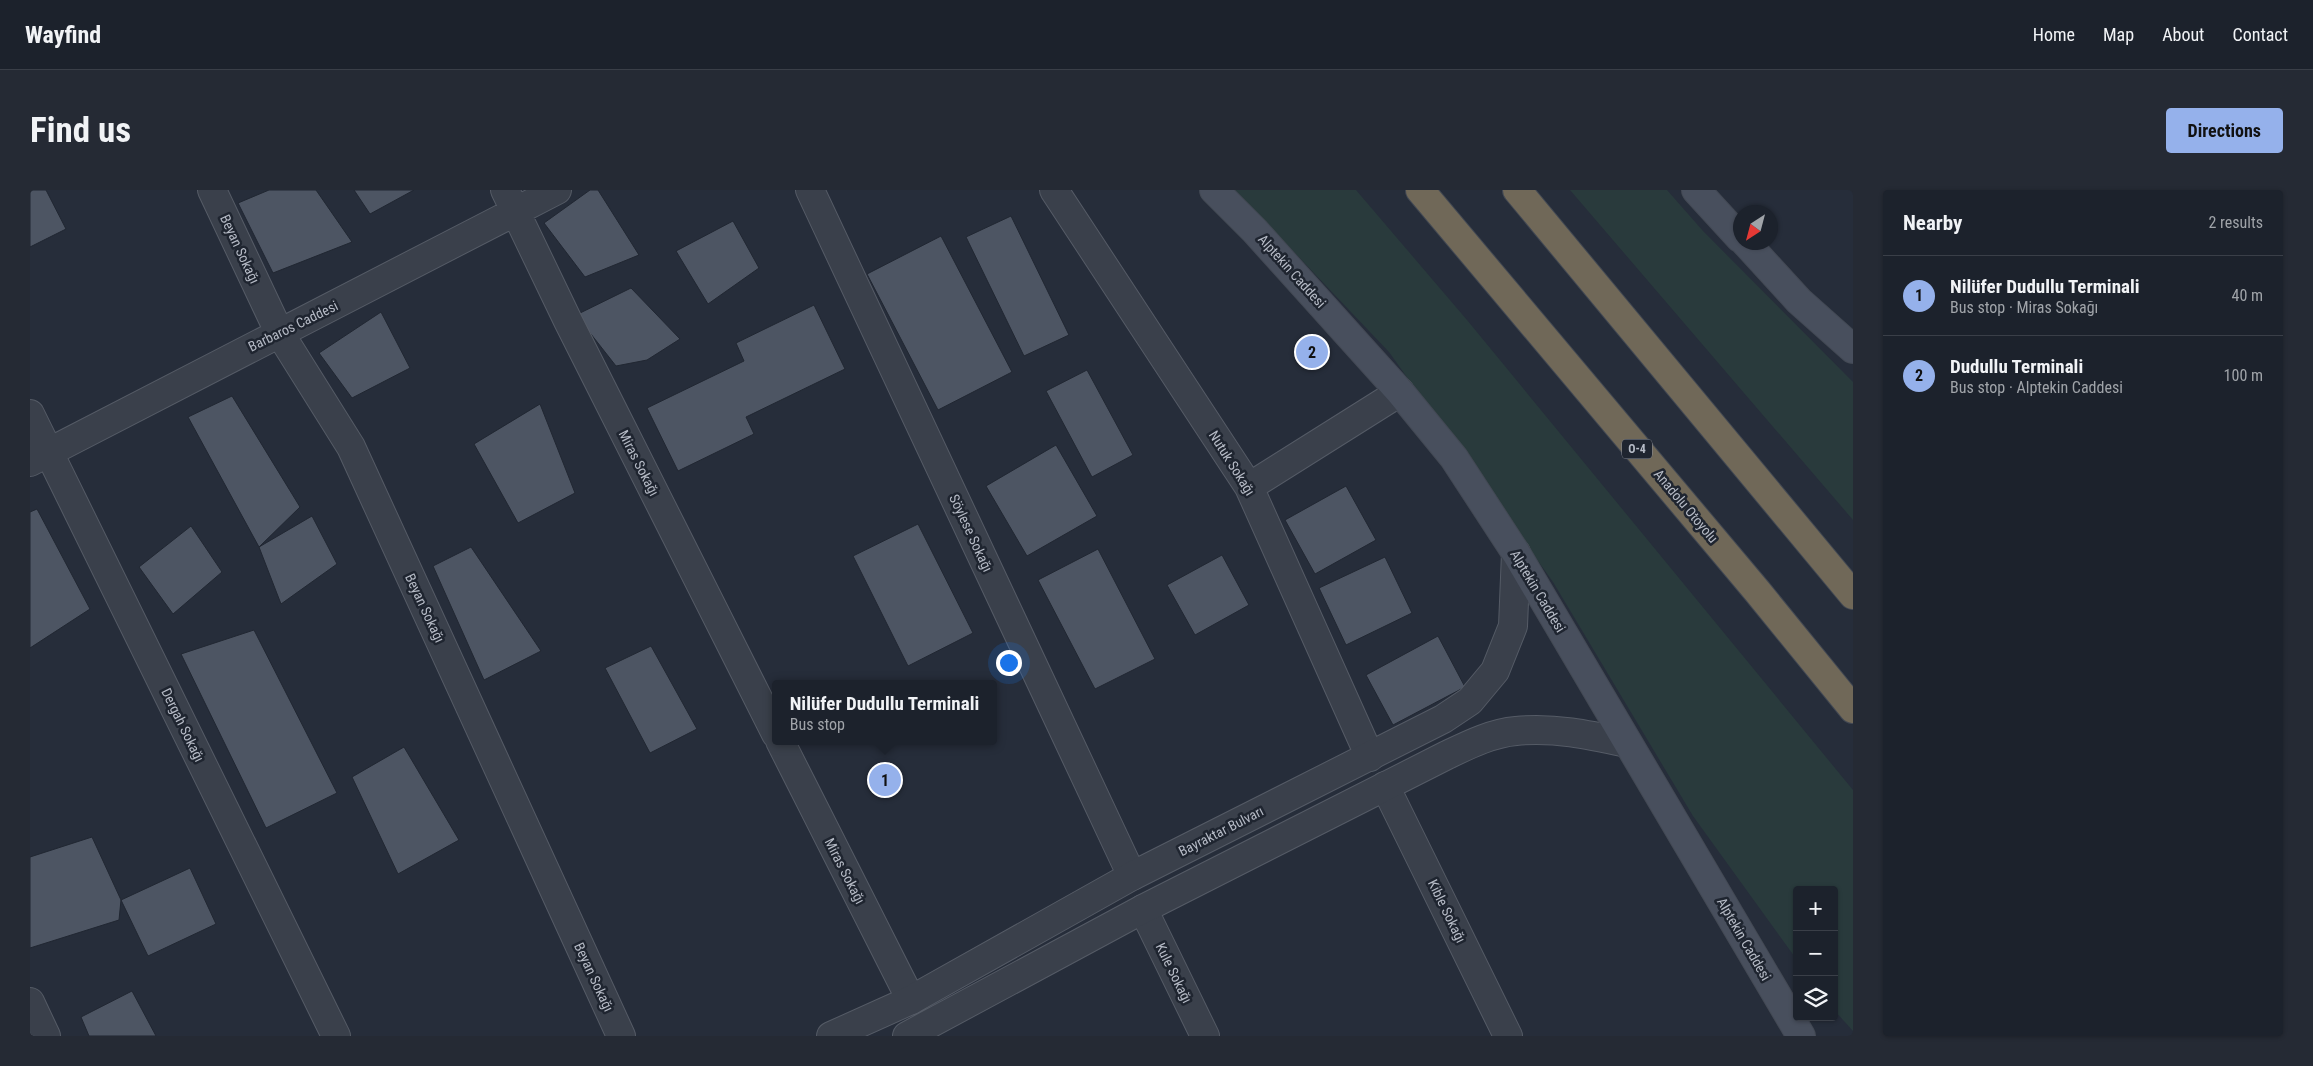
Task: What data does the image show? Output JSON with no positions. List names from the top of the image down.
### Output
{
  "streets": {
    "highway": ["O-4", "Anadolu Otoyolu"],
    "main road": ["Alptekin Caddesi"],
    "street": [
      "Beyan Sokağı",
      "Barbaros Caddesi",
      "Miras Sokağı",
      "Nutuk Sokağı",
      "Söylese Sokağı",
      "Dergah Sokağı",
      "Bayraktar Bulvarı",
      "Kible Sokağı",
      "Kule Sokağı"
    ]
  },
  "crossings": [
    ["Beyan Sokağı", "Barbaros Caddesi"],
    ["Alptekin Caddesi", "Bayraktar Bulvarı"],
    ["Barbaros Caddesi", "Miras Sokağı"],
    ["Barbaros Caddesi", "Dergah Sokağı"],
    ["Miras Sokağı", "Bayraktar Bulvarı"],
    ["Nutuk Sokağı", "Bayraktar Bulvarı"],
    ["Söylese Sokağı", "Bayraktar Bulvarı"]
  ],
  "north": "bottom left",
  "page": {
    "header": "Wayfind",
    "nav": [
      "Home",
      "Map",
      "About",
      "Contact"
    ],
    "buttons": "Directions",
    "title": "Find us",
    "heading": ["Nearby", "2 results"],
    "list": [
      {
        "mark": "1",
        "name": "Nilüfer Dudullu Terminali",
        "note": "Bus stop · Miras Sokağı",
        "value": "40 m"
      },
      {
        "mark": "2",
        "name": "Dudullu Terminali",
        "note": "Bus stop · Alptekin Caddesi",
        "value": "100 m"
      }
    ],
    "pins": ["2", "1"],
    "popup": ["Nilüfer Dudullu Terminali", "Bus stop"],
    "map_buttons": ["+", "−"]
  }
}
